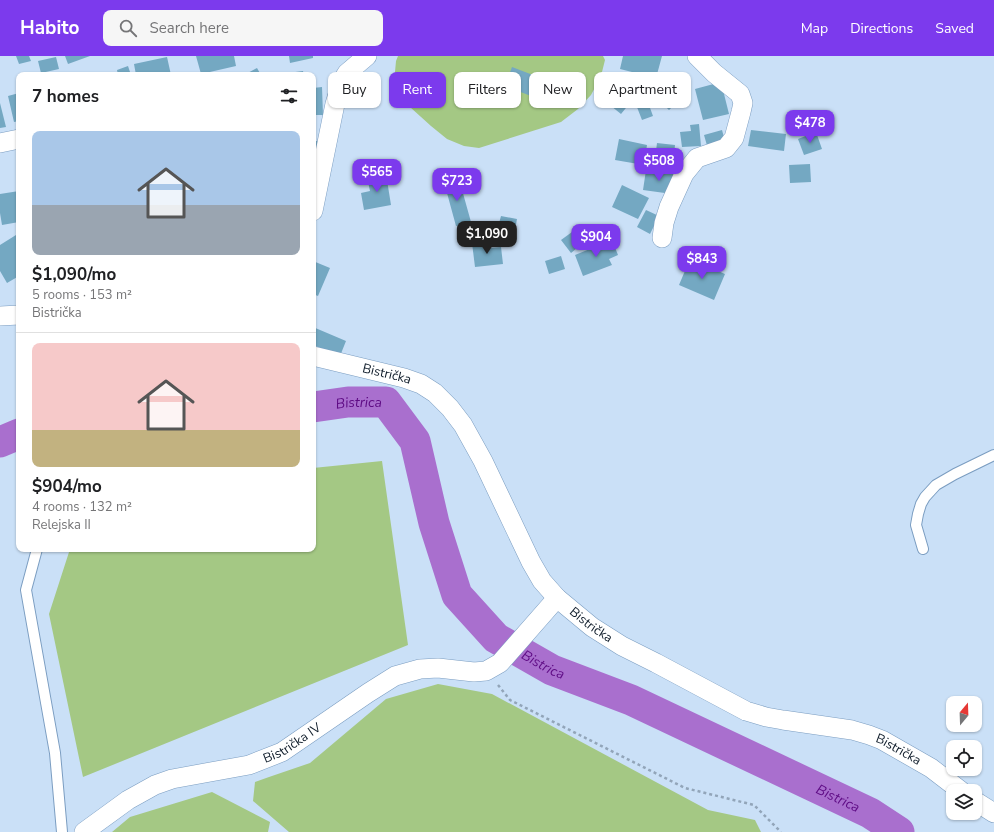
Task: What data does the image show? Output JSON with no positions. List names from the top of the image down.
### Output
{
  "streets": {
    "street": ["Bistrička", "Bistrička IV"]
  },
  "water": ["Bistrica"],
  "north": "top",
  "page": {
    "header": "Habito",
    "search": "Search here",
    "nav": ["Map", "Directions", "Saved"],
    "chip": [
      "Buy",
      "Rent",
      "Filters",
      "New",
      "Apartment"
    ],
    "heading": "7 homes",
    "price": [
      "$478",
      "$508",
      "$565",
      "$723",
      "$1,090",
      "$904",
      "$843"
    ],
    "list": [
      {
        "name": "$1,090/mo",
        "note": "5 rooms · 153 m² · Bistrička"
      },
      {
        "name": "$904/mo",
        "note": "4 rooms · 132 m² · Relejska II"
      }
    ]
  }
}
